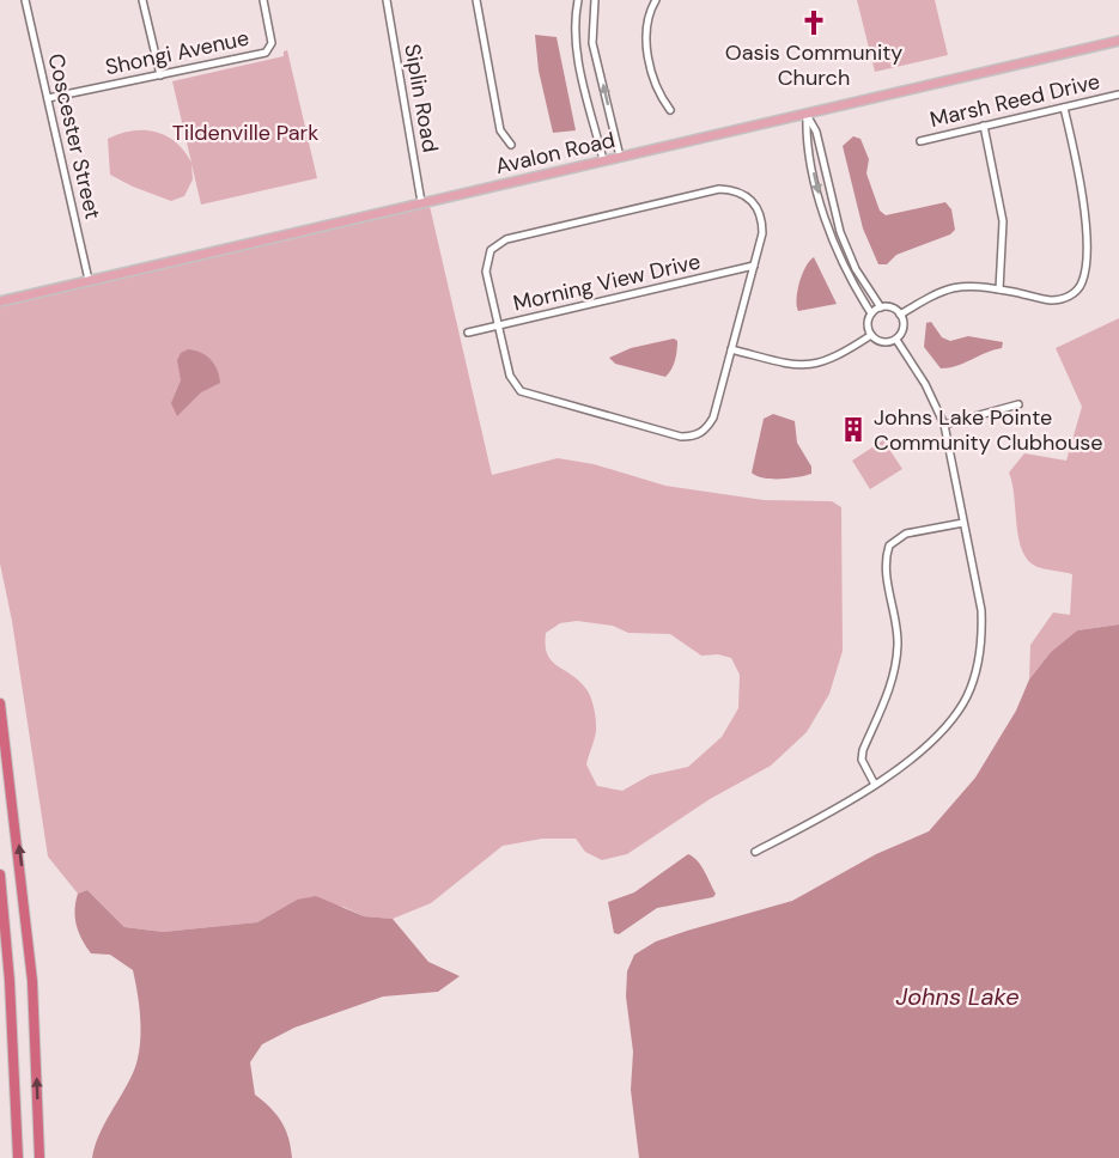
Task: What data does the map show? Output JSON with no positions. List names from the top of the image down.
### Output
{
  "streets": {
    "main road": ["Avalon Road"],
    "street": [
      "Shongi Avenue",
      "Siplin Road",
      "Marsh Reed Drive",
      "Coscester Street",
      "Morning View Drive"
    ]
  },
  "crossings": [
    ["Shongi Avenue", "Coscester Street"],
    ["Siplin Road", "Avalon Road"],
    ["Coscester Street", "Avalon Road"]
  ],
  "water": ["Johns Lake"],
  "parks": ["Tildenville Park"],
  "places": {
    "church": ["Oasis Community Church"],
    "building": ["Johns Lake Pointe Community Clubhouse"]
  }
}
